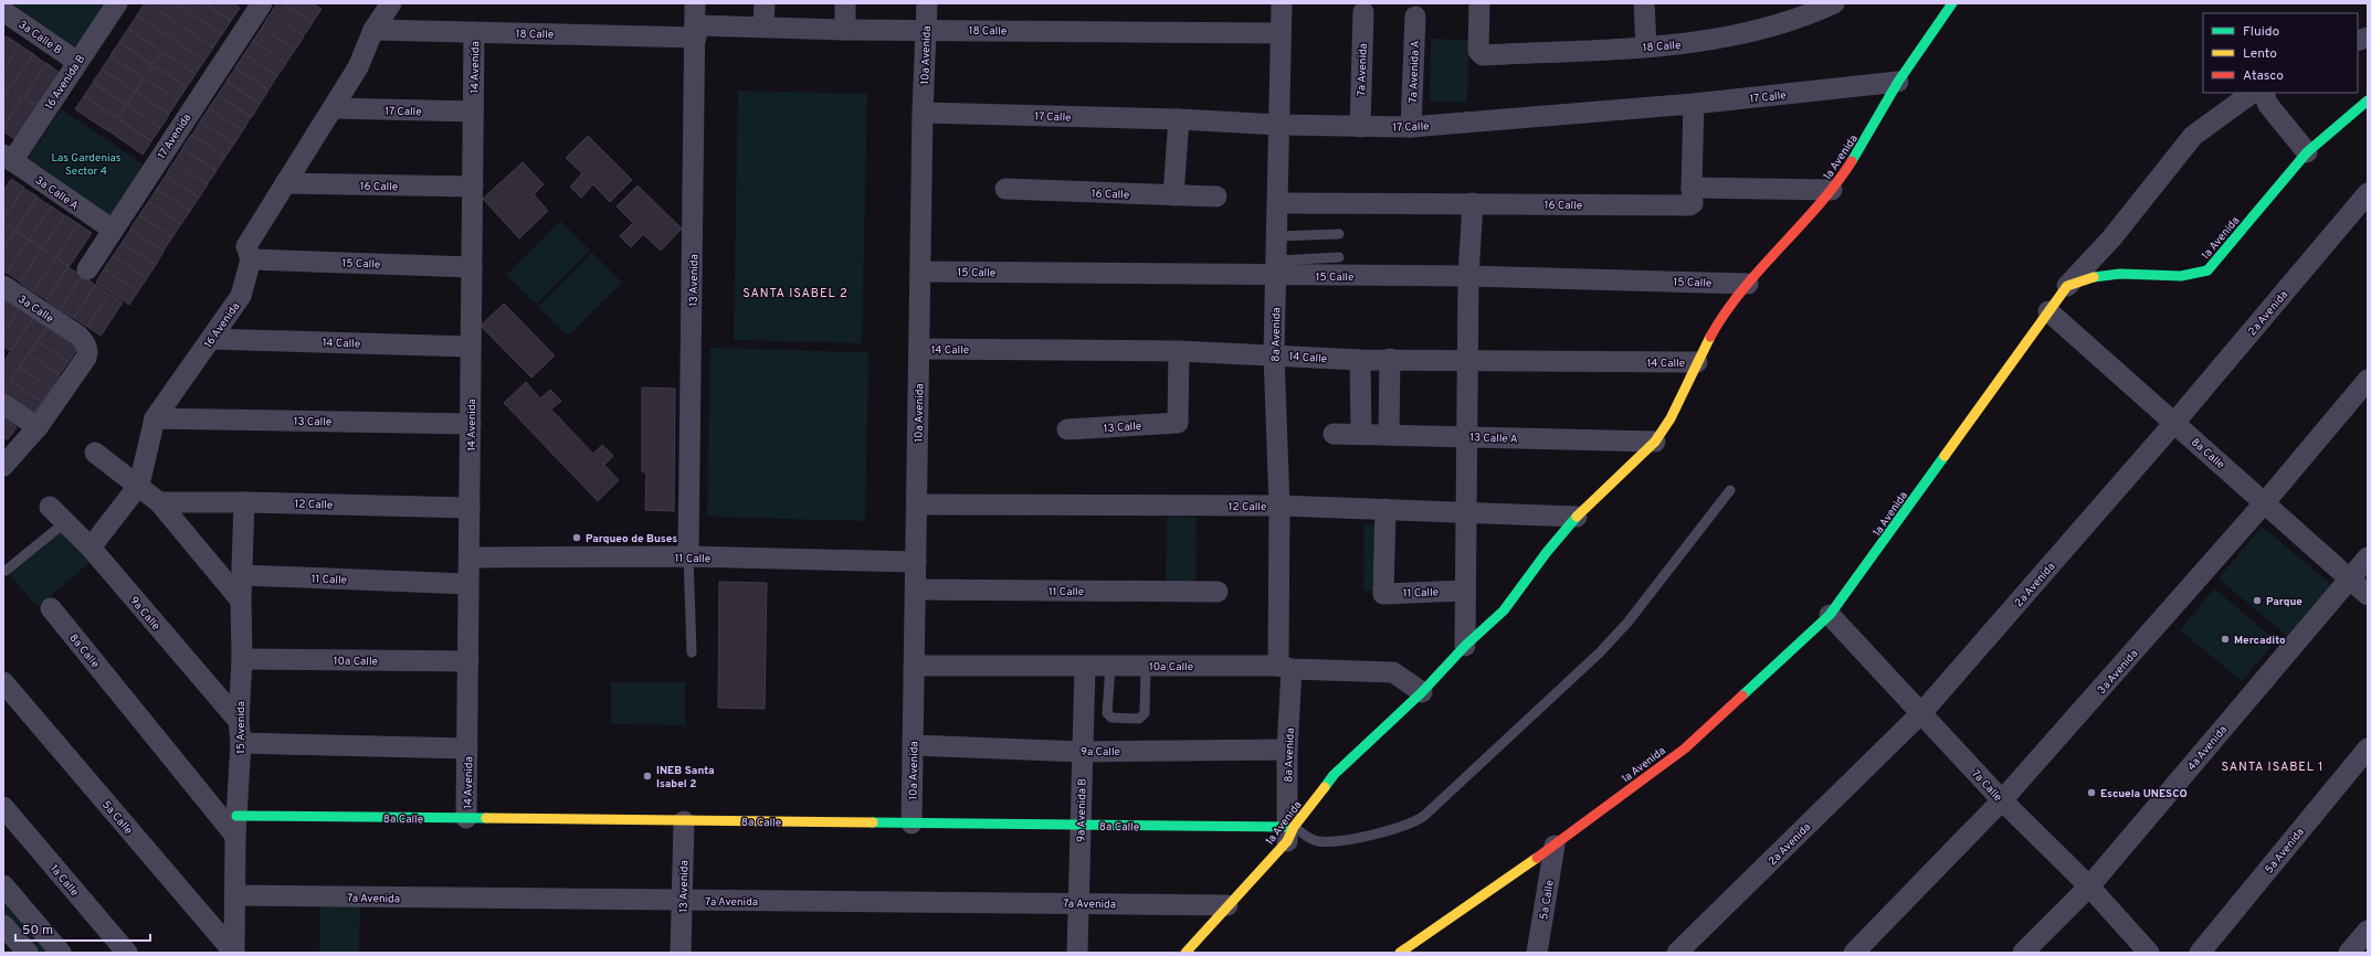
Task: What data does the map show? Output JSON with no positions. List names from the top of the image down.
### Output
{
  "streets": {
    "street": [
      "18 Calle",
      "3a Calle B",
      "10a Avenida",
      "14 Avenida",
      "7a Avenida",
      "7a Avenida A",
      "16 Avenida B",
      "17 Calle",
      "17 Avenida",
      "1a Avenida",
      "16 Calle",
      "3a Calle A",
      "15 Calle",
      "13 Avenida",
      "3a Calle",
      "2a Avenida",
      "16 Avenida",
      "8a Avenida",
      "14 Calle",
      "13 Calle",
      "13 Calle A",
      "8a Calle",
      "12 Calle",
      "11 Calle",
      "9a Calle",
      "10a Calle",
      "3a Avenida",
      "15 Avenida",
      "4a Avenida",
      "7a Calle",
      "9a Avenida B",
      "5a Calle",
      "5a Avenida",
      "1a Calle"
    ]
  },
  "crossings": [
    ["18 Calle", "10a Avenida"],
    ["18 Calle", "14 Avenida"],
    ["18 Calle", "13 Avenida"],
    ["18 Calle", "16 Avenida"],
    ["18 Calle", "8a Avenida"],
    ["3a Calle B", "16 Avenida B"],
    ["10a Avenida", "17 Calle"],
    ["10a Avenida", "15 Calle"],
    ["10a Avenida", "14 Calle"],
    ["10a Avenida", "8a Calle"],
    ["10a Avenida", "12 Calle"],
    ["10a Avenida", "11 Calle"],
    ["10a Avenida", "9a Calle"],
    ["10a Avenida", "10a Calle"],
    ["14 Avenida", "17 Calle"],
    ["14 Avenida", "16 Calle"],
    ["14 Avenida", "15 Calle"],
    ["14 Avenida", "14 Calle"],
    ["14 Avenida", "13 Calle"],
    ["14 Avenida", "8a Calle"],
    ["14 Avenida", "12 Calle"],
    ["14 Avenida", "11 Calle"],
    ["14 Avenida", "10a Calle"],
    ["7a Avenida", "17 Calle"],
    ["7a Avenida", "1a Avenida"],
    ["7a Avenida", "13 Avenida"],
    ["7a Avenida", "15 Avenida"],
    ["7a Avenida", "9a Avenida B"],
    ["7a Avenida A", "17 Calle"],
    ["16 Avenida B", "3a Calle A"],
    ["17 Calle", "1a Avenida"],
    ["17 Calle", "16 Avenida"],
    ["17 Calle", "8a Avenida"],
    ["17 Avenida", "3a Calle A"],
    ["1a Avenida", "15 Calle"],
    ["1a Avenida", "8a Avenida"],
    ["1a Avenida", "14 Calle"],
    ["1a Avenida", "13 Calle A"],
    ["1a Avenida", "8a Calle"],
    ["1a Avenida", "12 Calle"],
    ["1a Avenida", "10a Calle"],
    ["1a Avenida", "7a Calle"],
    ["1a Avenida", "5a Calle"],
    ["16 Calle", "16 Avenida"],
    ["16 Calle", "8a Avenida"],
    ["15 Calle", "16 Avenida"],
    ["15 Calle", "8a Avenida"],
    ["13 Avenida", "8a Calle"],
    ["13 Avenida", "11 Calle"],
    ["2a Avenida", "8a Calle"],
    ["2a Avenida", "7a Calle"],
    ["16 Avenida", "14 Calle"],
    ["16 Avenida", "13 Calle"],
    ["16 Avenida", "9a Calle"],
    ["8a Avenida", "14 Calle"],
    ["8a Avenida", "8a Calle"],
    ["8a Avenida", "12 Calle"],
    ["8a Avenida", "9a Calle"],
    ["8a Avenida", "10a Calle"],
    ["14 Calle", "13 Calle"],
    ["8a Calle", "3a Avenida"],
    ["8a Calle", "15 Avenida"],
    ["8a Calle", "4a Avenida"],
    ["8a Calle", "9a Avenida B"],
    ["12 Calle", "11 Calle"],
    ["12 Calle", "15 Avenida"],
    ["11 Calle", "15 Avenida"],
    ["9a Calle", "15 Avenida"],
    ["9a Calle", "9a Avenida B"],
    ["10a Calle", "15 Avenida"],
    ["10a Calle", "9a Avenida B"],
    ["3a Avenida", "7a Calle"],
    ["15 Avenida", "5a Calle"],
    ["4a Avenida", "7a Calle"]
  ],
  "districts": ["SANTA ISABEL 2", "SANTA ISABEL 1"],
  "parks": ["Las Gardenias Sector 4"],
  "places": [
    "Parqueo de Buses",
    "Parque",
    "Mercadito",
    "INEB Santa Isabel 2",
    "Escuela UNESCO"
  ],
  "legend": ["Fluido", "Lento", "Atasco"],
  "scale_bar": "50 m"
}
